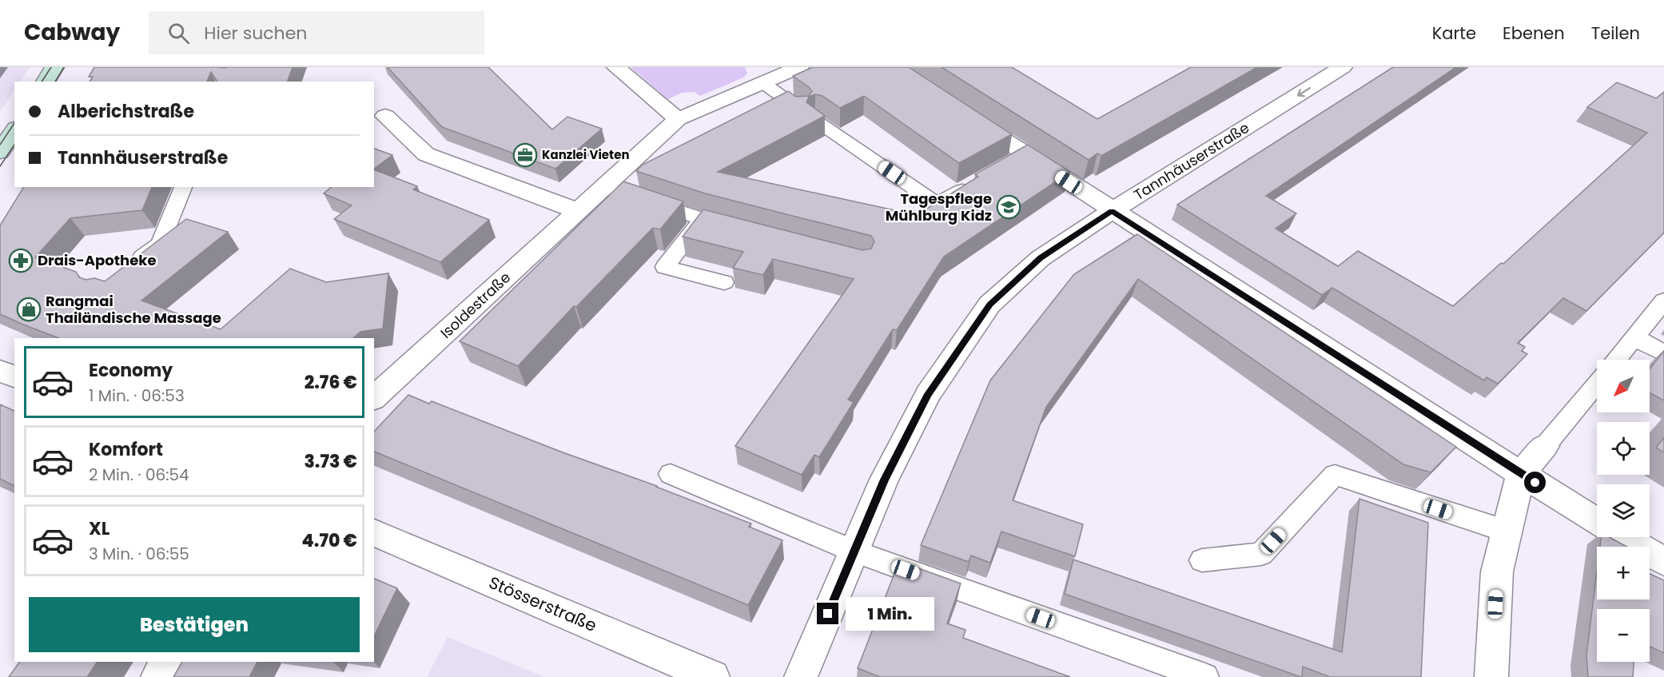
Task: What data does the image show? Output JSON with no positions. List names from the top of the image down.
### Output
{
  "streets": {
    "street": ["Tannhäuserstraße", "Isoldestraße", "Stösserstraße"]
  },
  "places": {
    "office": ["Kanzlei Vieten"],
    "school or university": ["Tagespflege Mühlburg Kidz"],
    "pharmacy": ["Drais-Apotheke"],
    "shop": ["Rangmai Thailändische Massage"]
  },
  "north": "bottom left",
  "page": {
    "header": "Cabway",
    "search": "Hier suchen",
    "nav": ["Karte", "Ebenen", "Teilen"],
    "banner": ["Alberichstraße", "Tannhäuserstraße"],
    "list": [
      {
        "name": "Economy",
        "note": "1 Min. · 06:53",
        "value": "2.76 €"
      },
      {
        "name": "Komfort",
        "note": "2 Min. · 06:54",
        "value": "3.73 €"
      },
      {
        "name": "XL",
        "note": "3 Min. · 06:55",
        "value": "4.70 €"
      }
    ],
    "map_buttons": ["+", "−"],
    "buttons": "Bestätigen",
    "bubble": "1 Min."
  }
}
